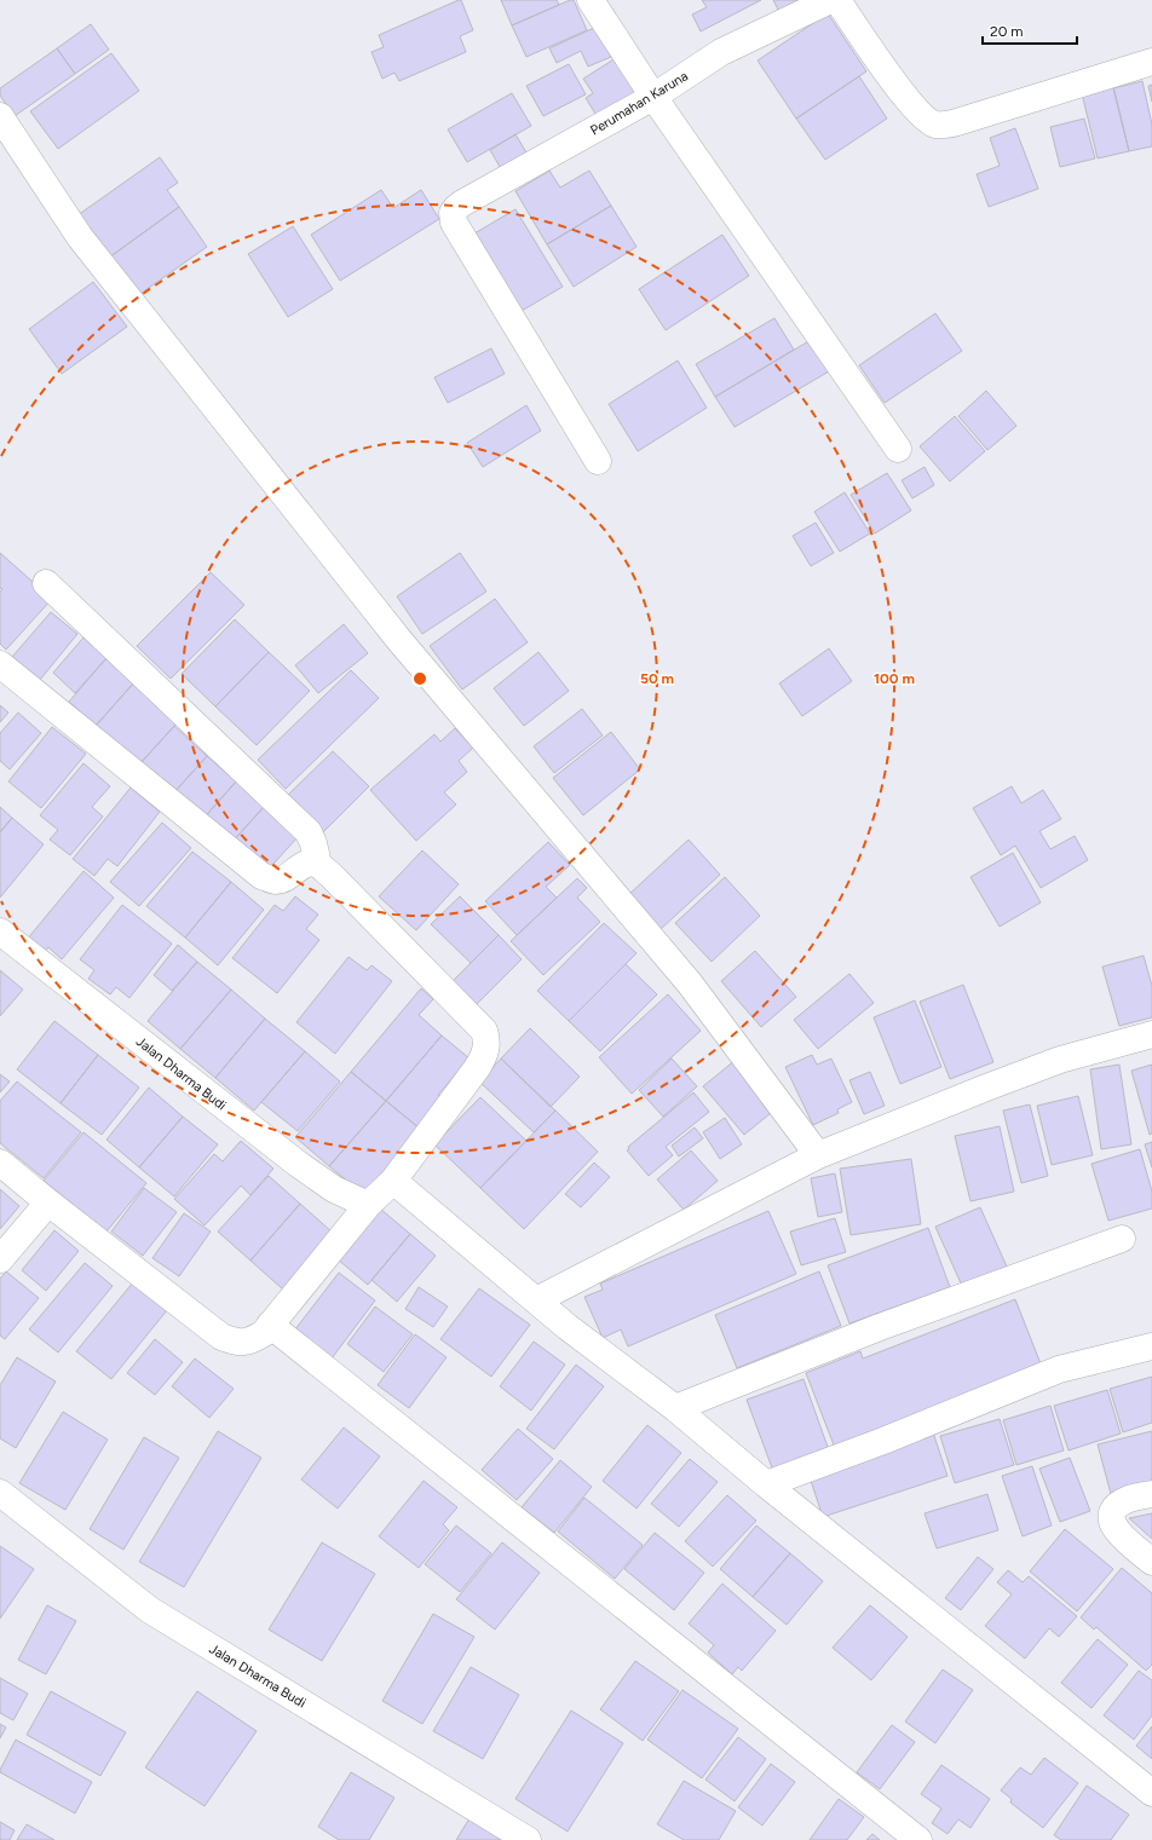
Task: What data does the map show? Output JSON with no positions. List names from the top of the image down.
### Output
{
  "streets": {
    "street": ["Perumahan Karuna", "Jalan Dharma Budi"]
  },
  "scale_bar": "20 m",
  "rings": ["50 m", "100 m"]
}
